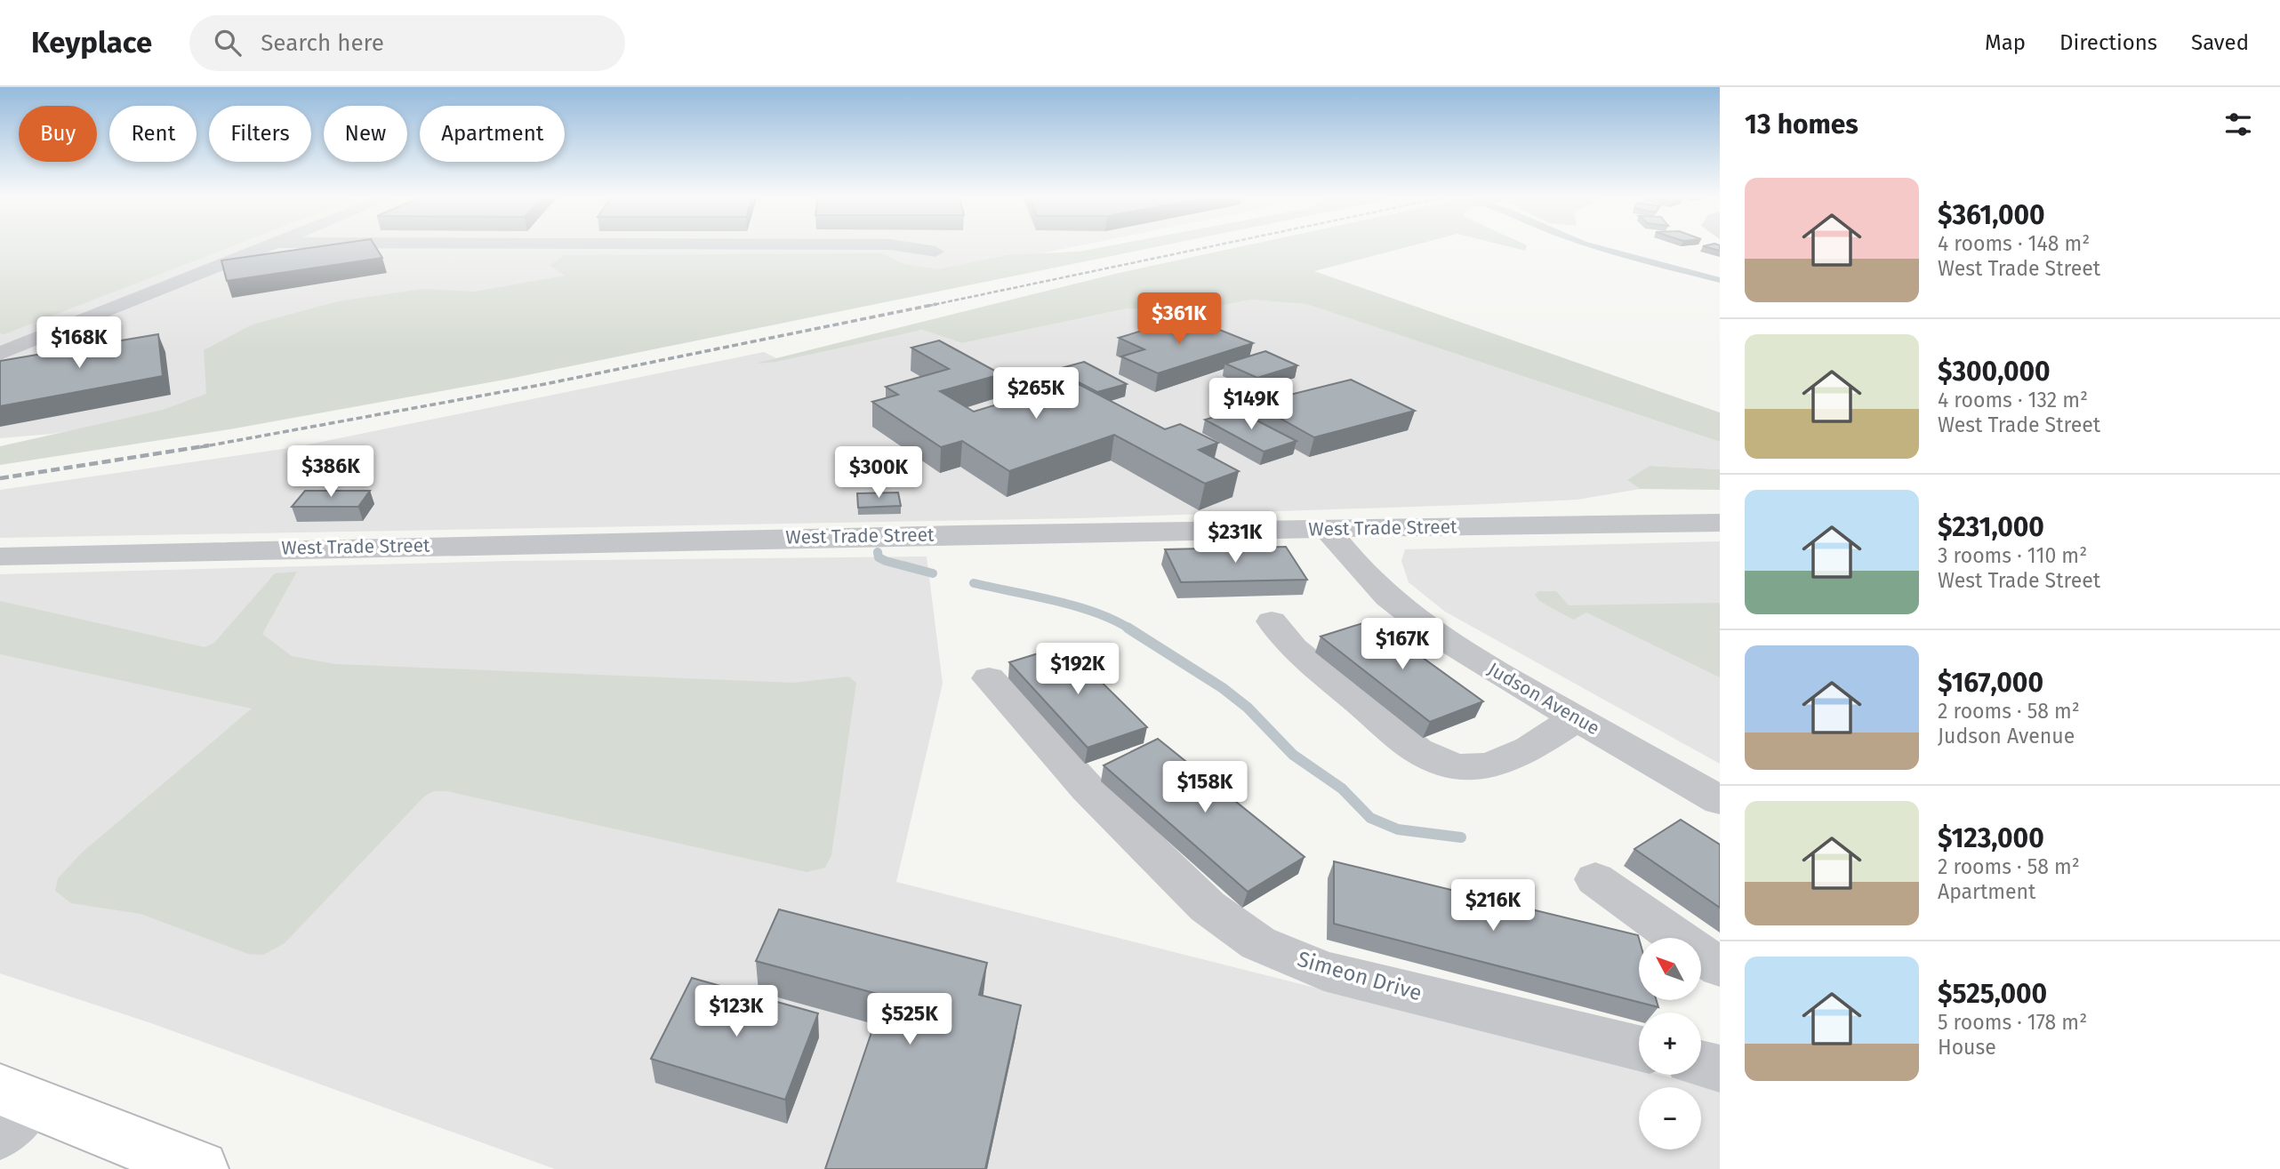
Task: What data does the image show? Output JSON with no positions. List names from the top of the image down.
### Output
{
  "streets": {
    "street": ["West Trade Street", "Judson Avenue", "Simeon Drive"]
  },
  "crossings": [
    ["West Trade Street", "Judson Avenue"]
  ],
  "north": "top left",
  "page": {
    "header": "Keyplace",
    "search": "Search here",
    "nav": ["Map", "Directions", "Saved"],
    "heading": "13 homes",
    "chip": [
      "Buy",
      "Rent",
      "Filters",
      "New",
      "Apartment"
    ],
    "list": [
      {
        "name": "$361,000",
        "note": "4 rooms · 148 m² · West Trade Street"
      },
      {
        "name": "$300,000",
        "note": "4 rooms · 132 m² · West Trade Street"
      },
      {
        "name": "$231,000",
        "note": "3 rooms · 110 m² · West Trade Street"
      },
      {
        "name": "$167,000",
        "note": "2 rooms · 58 m² · Judson Avenue"
      },
      {
        "name": "$123,000",
        "note": "2 rooms · 58 m² · Apartment"
      },
      {
        "name": "$525,000",
        "note": "5 rooms · 178 m² · House"
      }
    ],
    "price": [
      "$361K",
      "$168K",
      "$265K",
      "$149K",
      "$386K",
      "$300K",
      "$231K",
      "$167K",
      "$192K",
      "$158K",
      "$216K",
      "$123K",
      "$525K"
    ],
    "map_buttons": ["+", "−"]
  }
}
